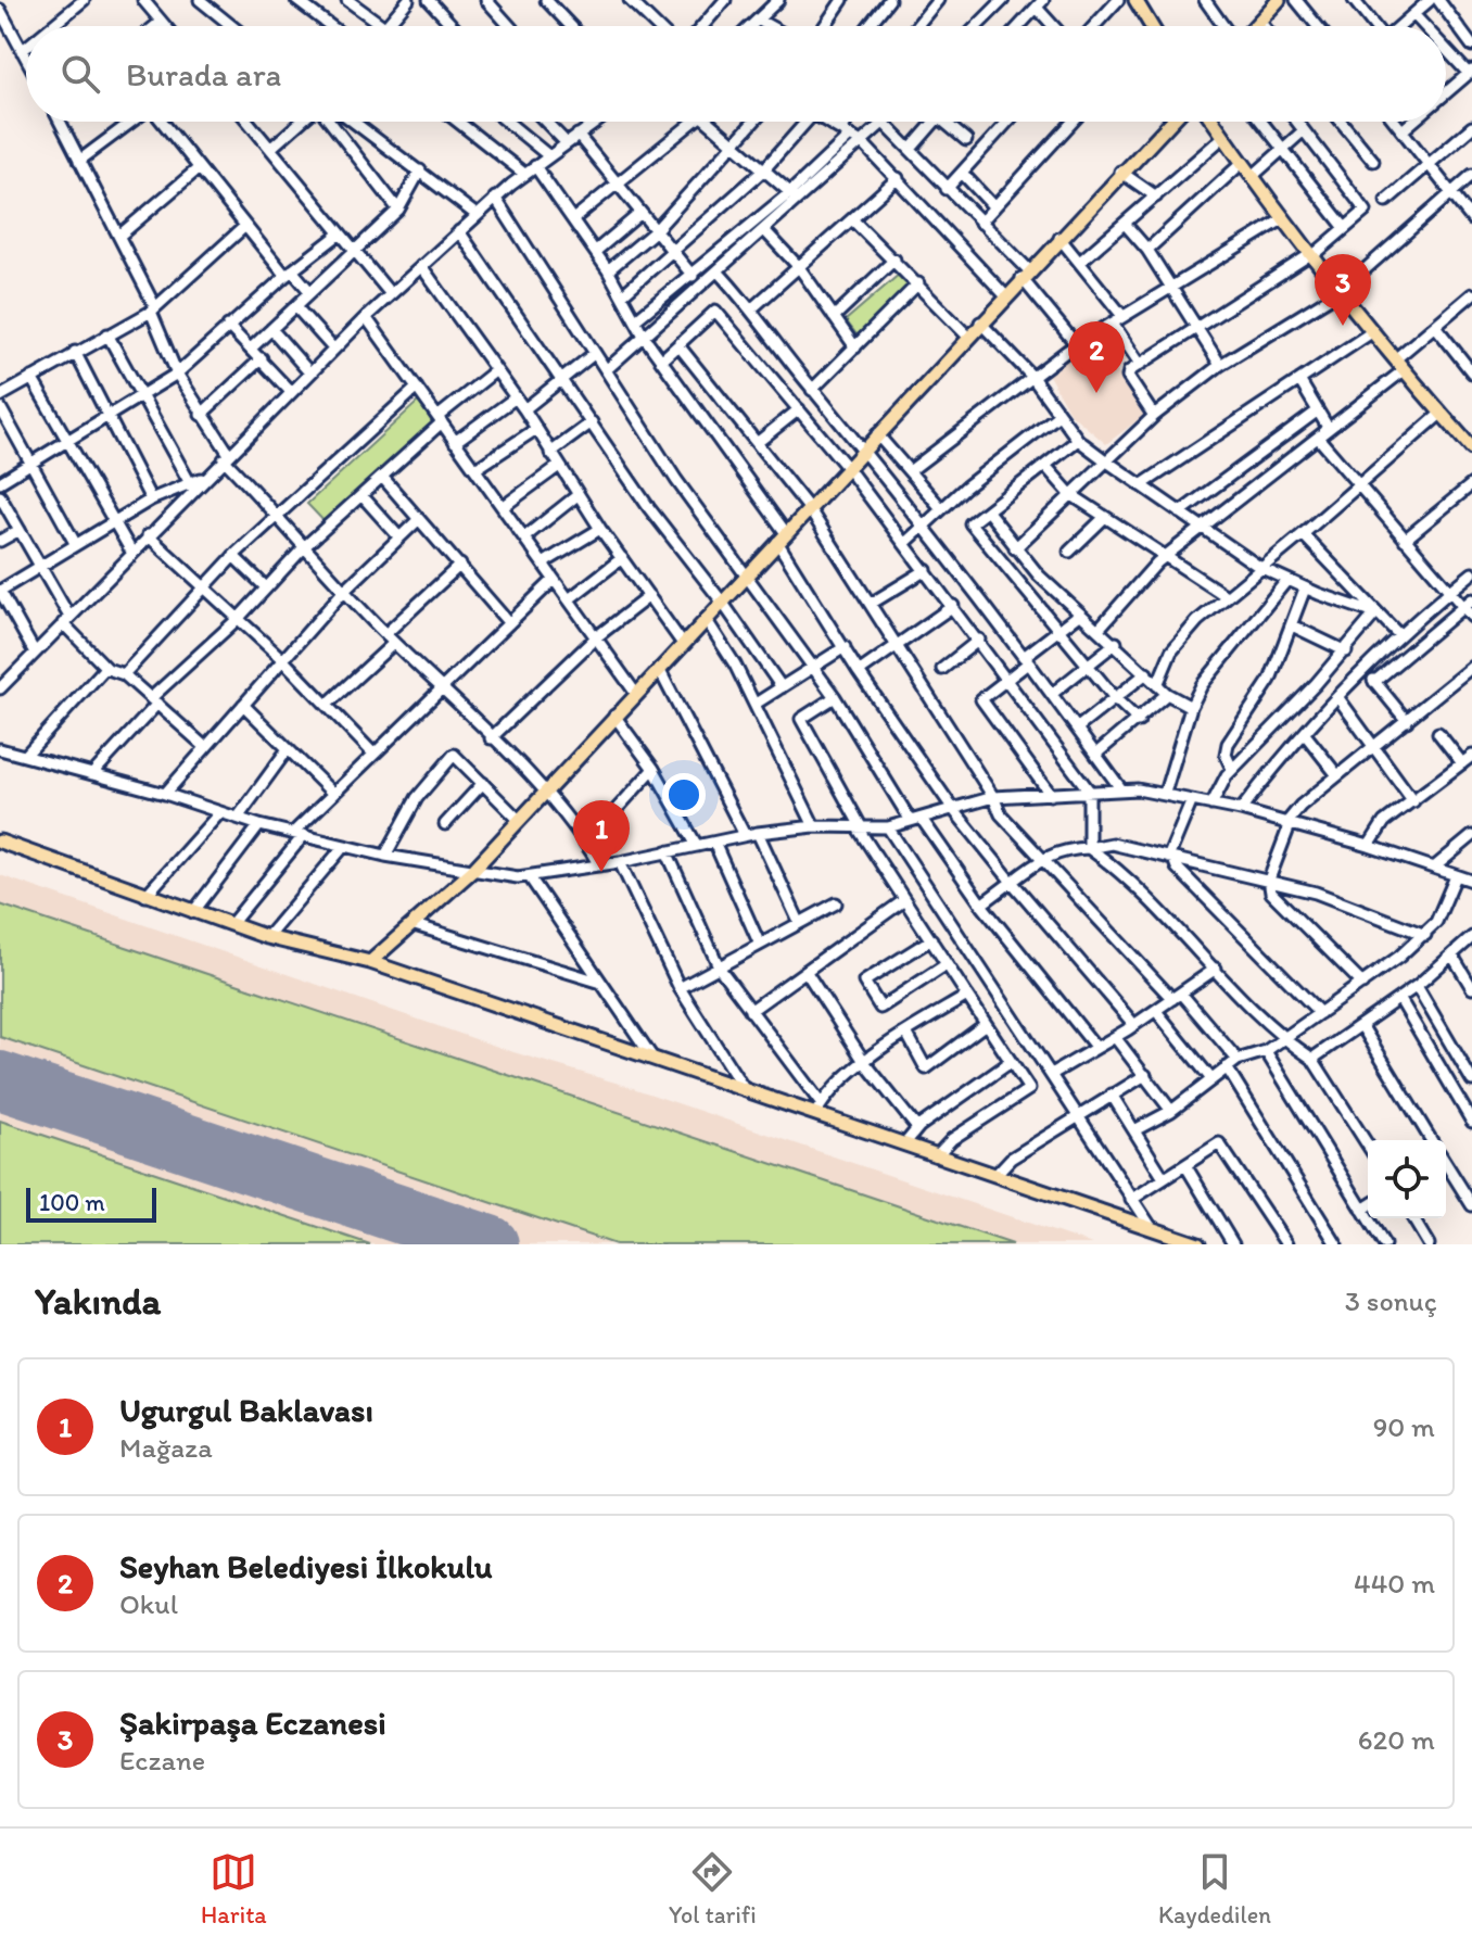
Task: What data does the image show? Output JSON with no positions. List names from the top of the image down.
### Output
{
  "scale_bar": "100 m",
  "page": {
    "search": "Burada ara",
    "pins": ["3", "2", "1"],
    "scale": "100 m",
    "heading": ["Yakında", "3 sonuç"],
    "list": [
      {
        "mark": "1",
        "name": "Ugurgul Baklavası",
        "note": "Mağaza",
        "value": "90 m"
      },
      {
        "mark": "2",
        "name": "Seyhan Belediyesi İlkokulu",
        "note": "Okul",
        "value": "440 m"
      },
      {
        "mark": "3",
        "name": "Şakirpaşa Eczanesi",
        "note": "Eczane",
        "value": "620 m"
      }
    ],
    "nav": ["Harita", "Yol tarifi", "Kaydedilen"]
  }
}
